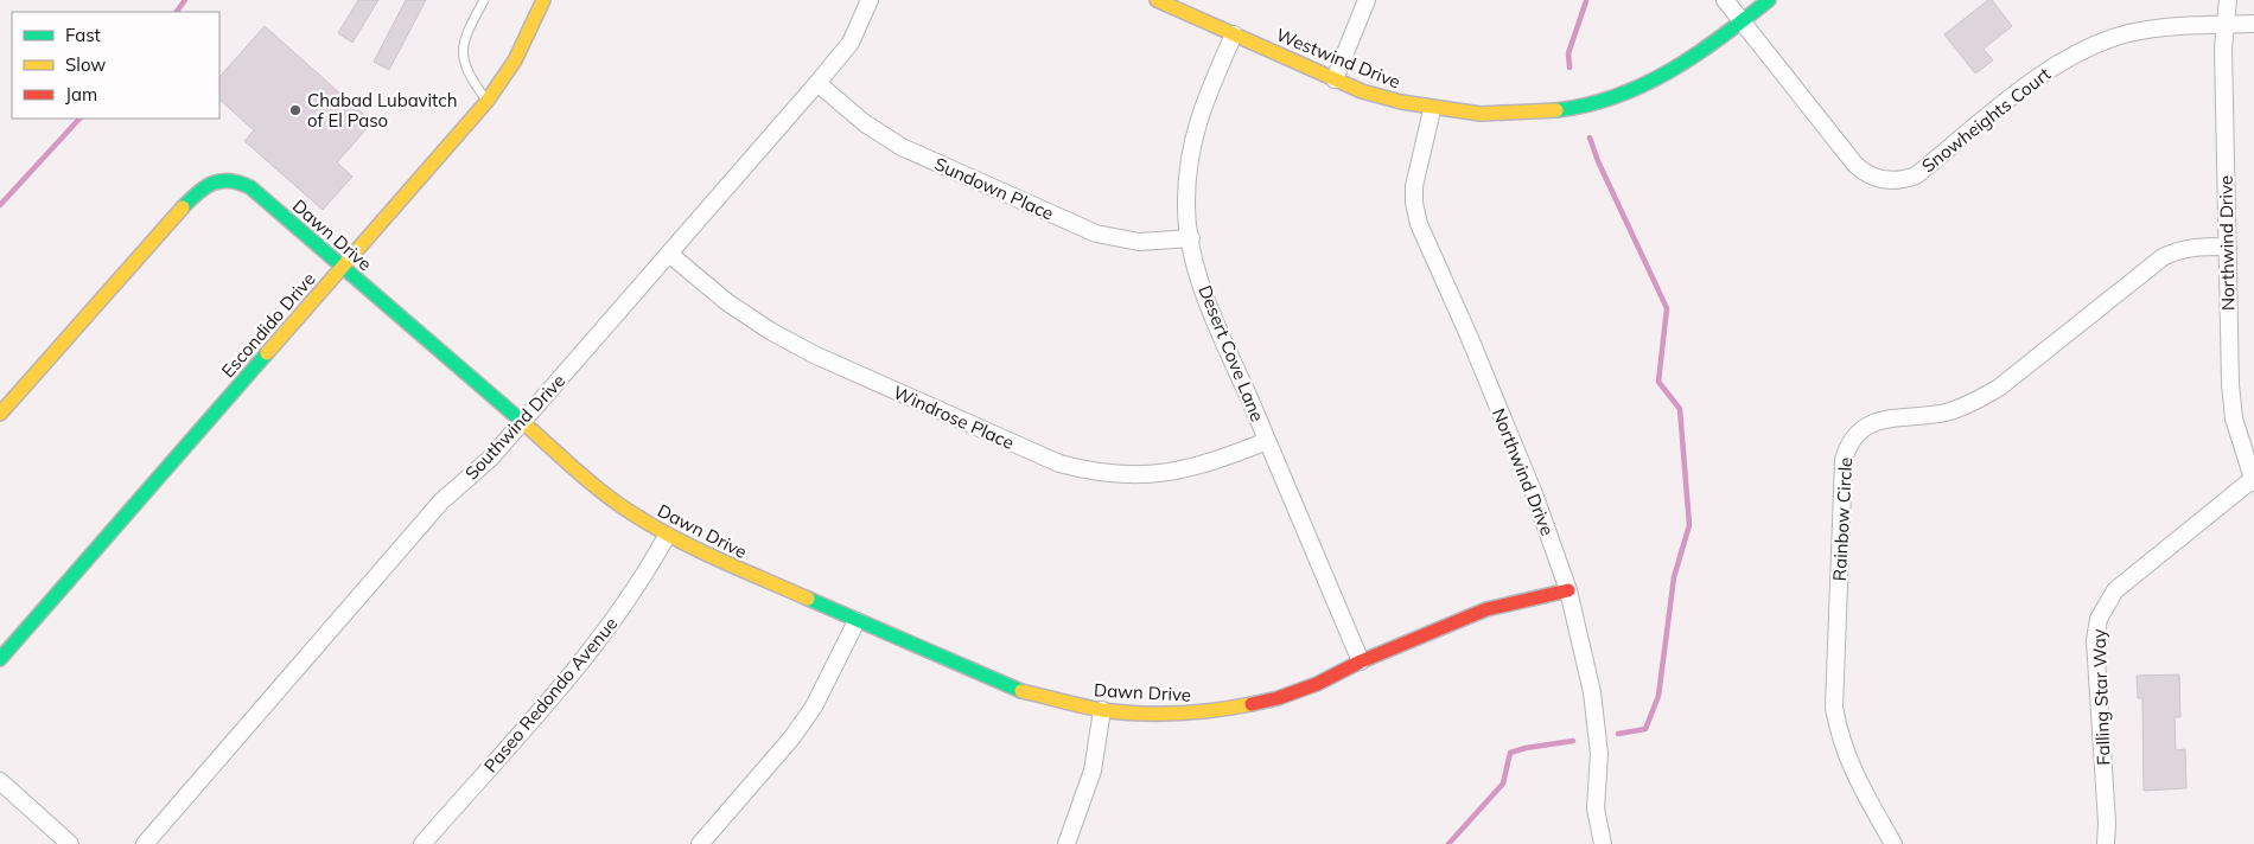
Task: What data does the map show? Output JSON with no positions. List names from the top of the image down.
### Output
{
  "streets": {
    "street": [
      "Westwind Drive",
      "Snowheights Court",
      "Sundown Place",
      "Dawn Drive",
      "Northwind Drive",
      "Escondido Drive",
      "Desert Cove Lane",
      "Windrose Place",
      "Southwind Drive",
      "Rainbow Circle",
      "Paseo Redondo Avenue",
      "Falling Star Way"
    ]
  },
  "crossings": [
    ["Westwind Drive", "Snowheights Court"],
    ["Westwind Drive", "Northwind Drive"],
    ["Westwind Drive", "Desert Cove Lane"],
    ["Snowheights Court", "Northwind Drive"],
    ["Sundown Place", "Desert Cove Lane"],
    ["Sundown Place", "Southwind Drive"],
    ["Dawn Drive", "Northwind Drive"],
    ["Dawn Drive", "Escondido Drive"],
    ["Dawn Drive", "Desert Cove Lane"],
    ["Dawn Drive", "Southwind Drive"],
    ["Dawn Drive", "Paseo Redondo Avenue"],
    ["Northwind Drive", "Rainbow Circle"],
    ["Northwind Drive", "Falling Star Way"],
    ["Desert Cove Lane", "Windrose Place"],
    ["Windrose Place", "Southwind Drive"]
  ],
  "places": ["Chabad Lubavitch of El Paso"],
  "legend": ["Fast", "Slow", "Jam"]
}
